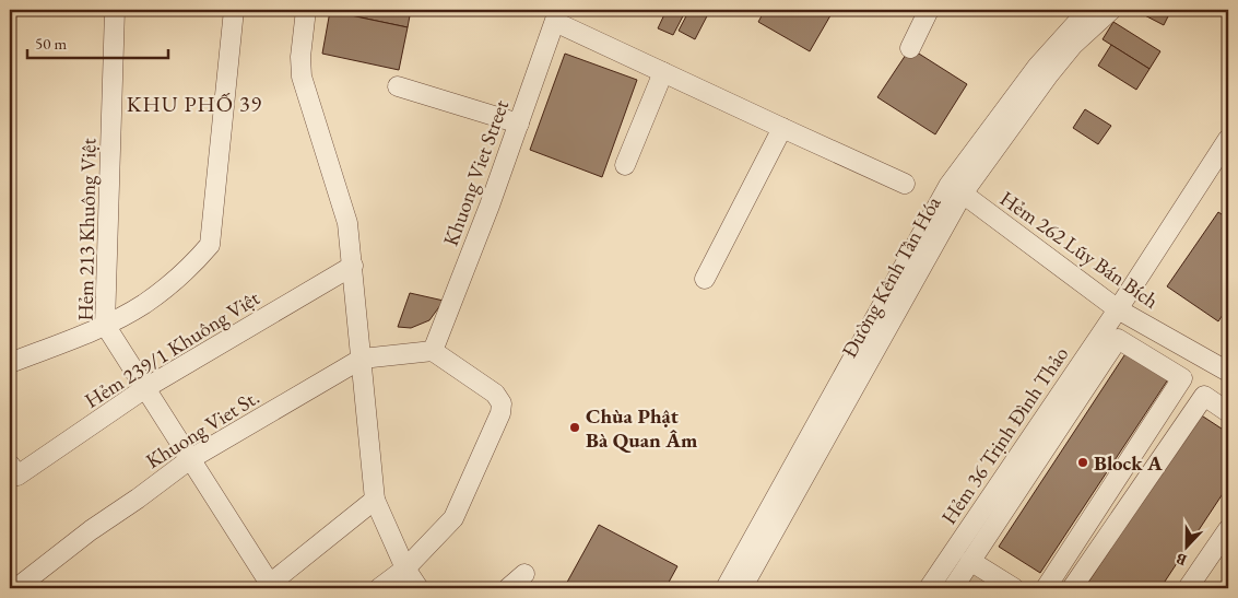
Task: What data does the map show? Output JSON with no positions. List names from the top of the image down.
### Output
{
  "streets": {
    "street": [
      "Khuong Viet Street",
      "Hẻm 213 Khuông Việt",
      "Hẻm 262 Lũy Bán Bích",
      "Đường Kênh Tân Hóa",
      "Hẻm 239/1 Khuông Việt",
      "Khuong Viet St.",
      "Hẻm 36 Trịnh Đình Thảo"
    ]
  },
  "crossings": [
    ["Khuong Viet Street", "Khuong Viet St."],
    ["Hẻm 213 Khuông Việt", "Hẻm 239/1 Khuông Việt"],
    ["Hẻm 213 Khuông Việt", "Khuong Viet St."],
    ["Hẻm 262 Lũy Bán Bích", "Đường Kênh Tân Hóa"],
    ["Hẻm 262 Lũy Bán Bích", "Hẻm 36 Trịnh Đình Thảo"]
  ],
  "districts": ["KHU PHỐ 39"],
  "places": ["Chùa Phật Bà Quan Âm", "Block A"],
  "scale_bar": "50 m",
  "north": "bottom"
}
